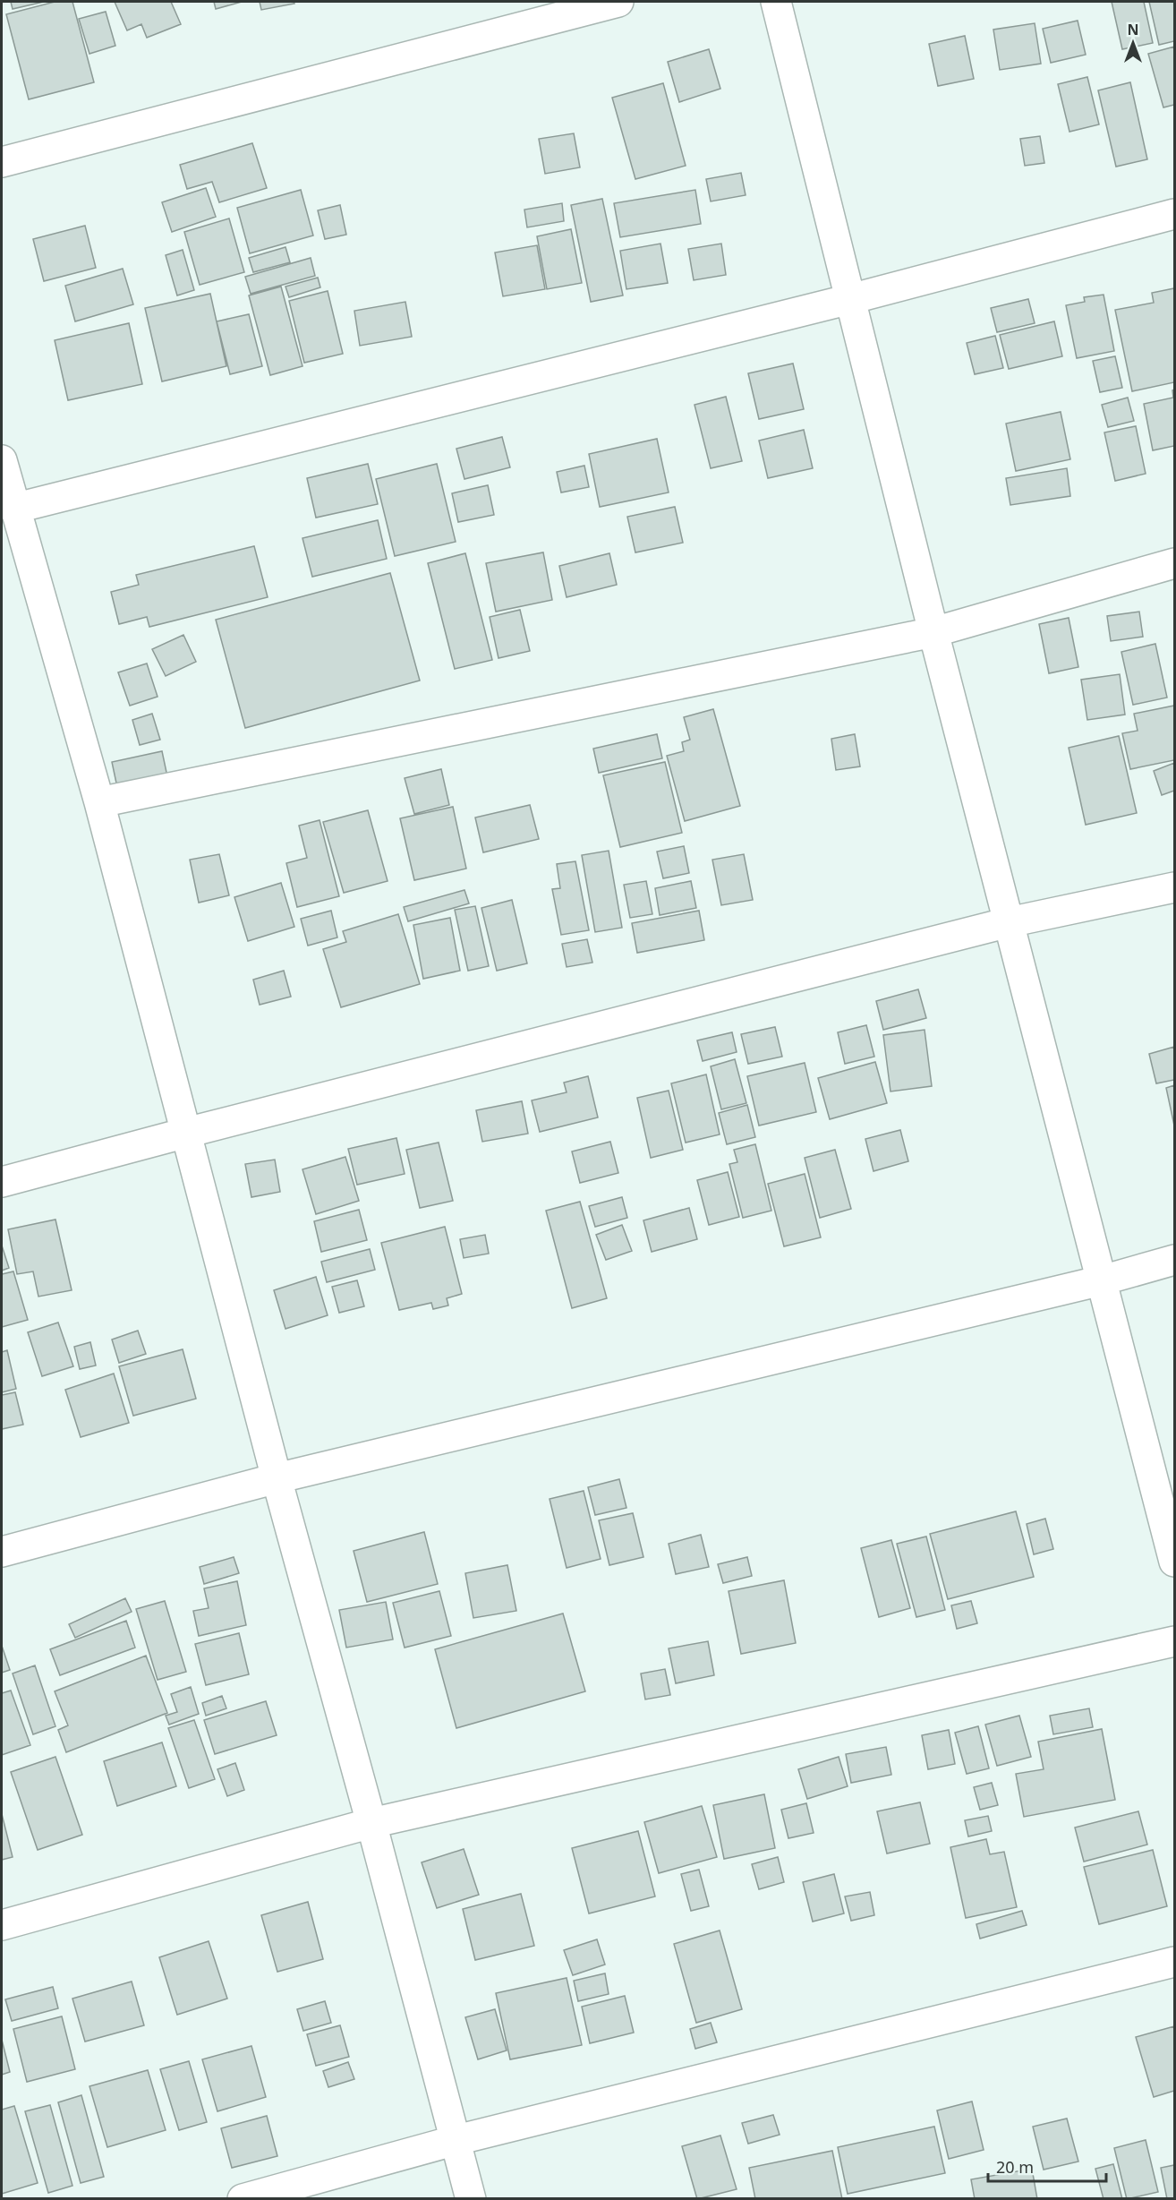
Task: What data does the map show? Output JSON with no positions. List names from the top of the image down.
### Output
{
  "scale_bar": "20 m",
  "north": "top"
}
